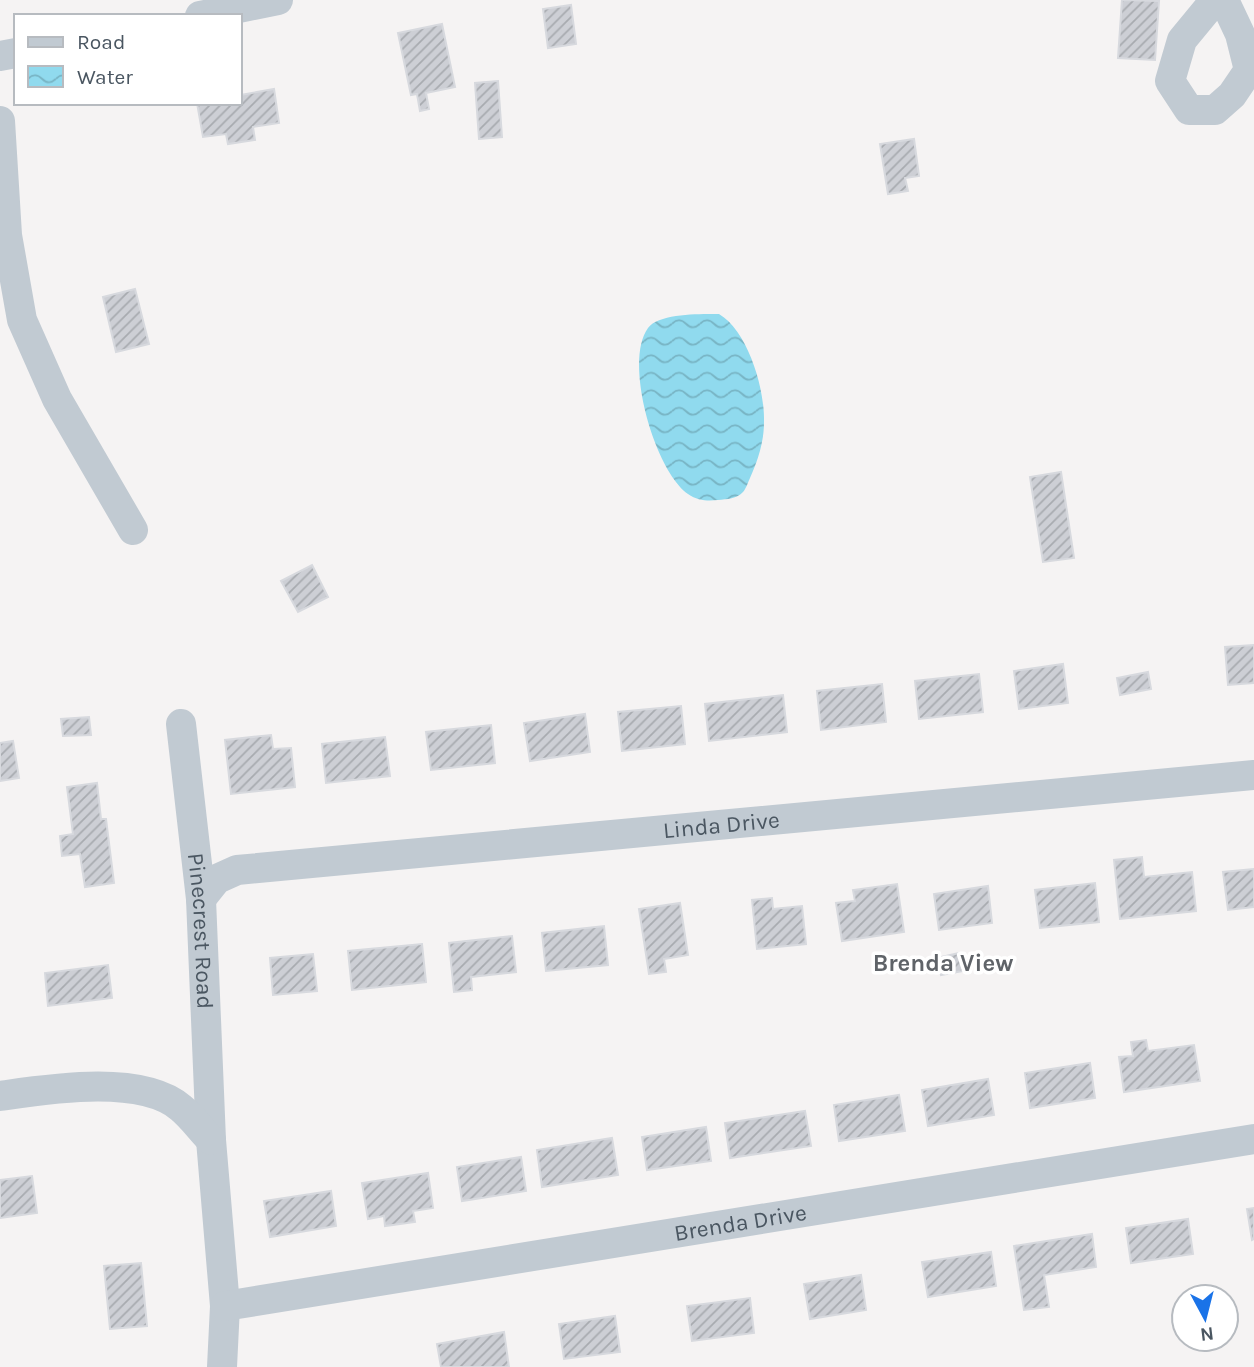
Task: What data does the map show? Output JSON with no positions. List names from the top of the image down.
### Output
{
  "streets": {
    "street": ["Linda Drive", "Pinecrest Road", "Brenda Drive"]
  },
  "crossings": [
    ["Linda Drive", "Pinecrest Road"],
    ["Pinecrest Road", "Brenda Drive"]
  ],
  "districts": ["Brenda View"],
  "legend": ["Road", "Water"],
  "north": "bottom"
}
